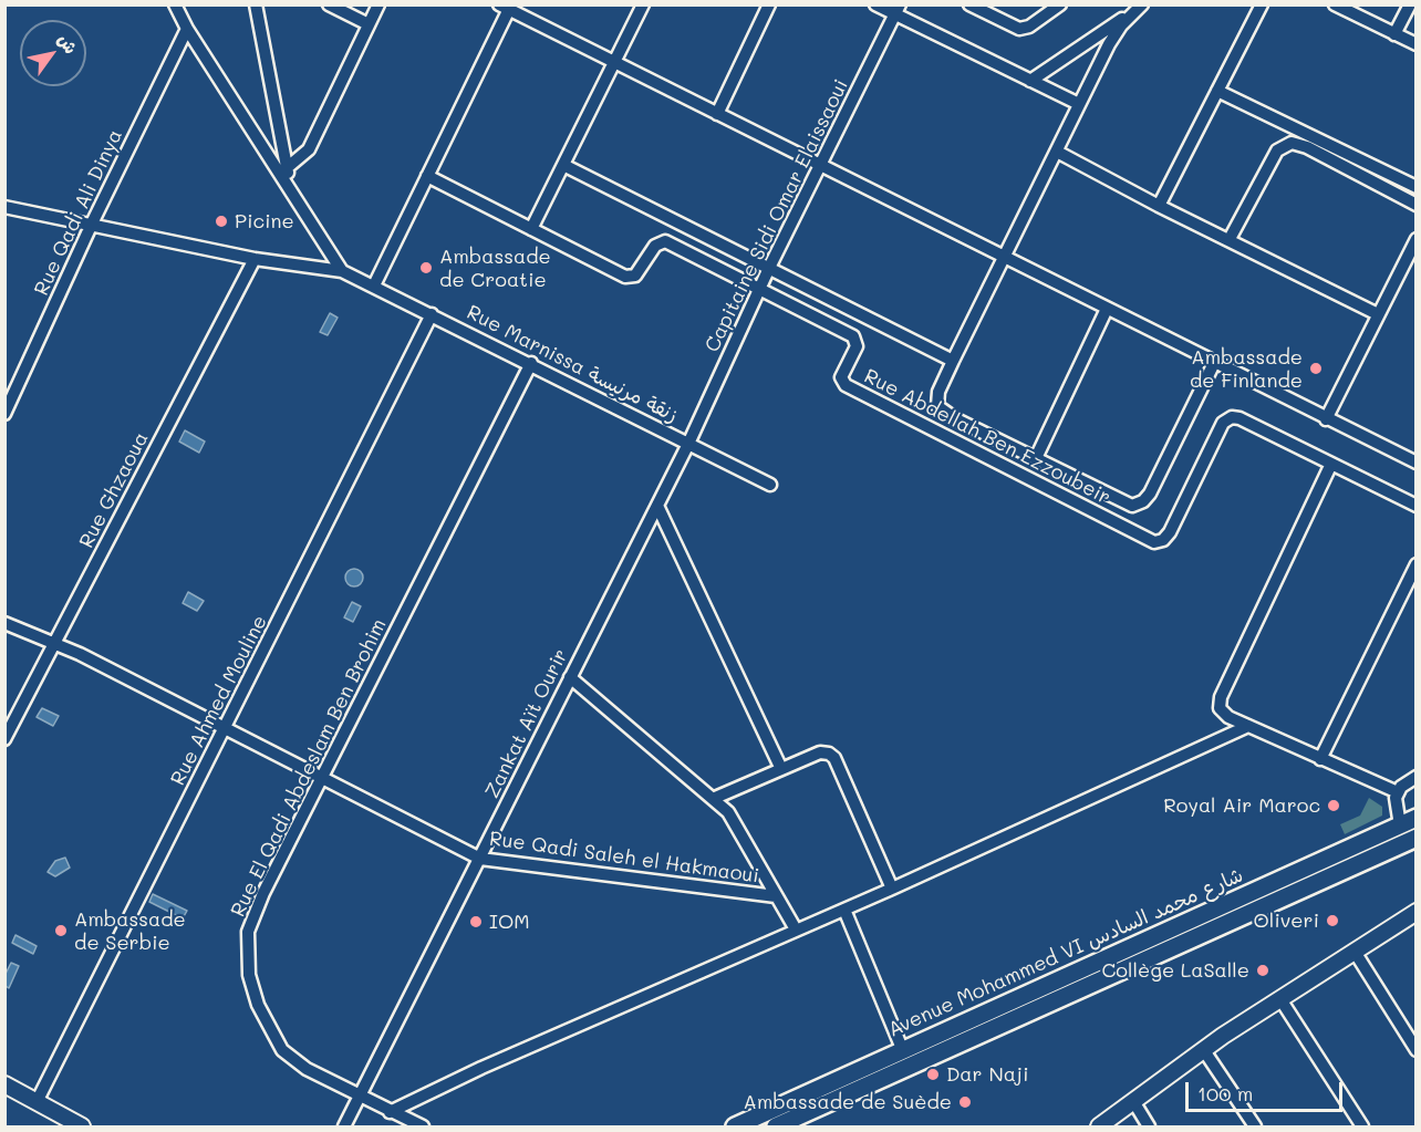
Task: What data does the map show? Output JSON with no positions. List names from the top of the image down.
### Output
{
  "streets": {
    "main road": ["Avenue Mohammed VI شارع محمد السادس"],
    "street": [
      "Rue Qadi Ali Dinya",
      "Capitaine Sidi Omar Elaissaoui",
      "Rue Marnissa زنقة مرنيسة",
      "Rue Abdellah Ben Ezzoubeir",
      "Rue Ghzaoua",
      "Rue Ahmed Mouline",
      "Zankat Aït Ourir",
      "Rue El Qadi Abdeslam Ben Brohim",
      "Rue Qadi Saleh el Hakmaoui"
    ]
  },
  "crossings": [
    ["Rue Qadi Ali Dinya", "Rue Marnissa زنقة مرنيسة"],
    ["Capitaine Sidi Omar Elaissaoui", "Rue Marnissa زنقة مرنيسة"],
    ["Capitaine Sidi Omar Elaissaoui", "Rue Abdellah Ben Ezzoubeir"],
    ["Capitaine Sidi Omar Elaissaoui", "Zankat Aït Ourir"],
    ["Rue Marnissa زنقة مرنيسة", "Rue Ghzaoua"],
    ["Rue Marnissa زنقة مرنيسة", "Rue Ahmed Mouline"],
    ["Rue Marnissa زنقة مرنيسة", "Zankat Aït Ourir"],
    ["Rue Marnissa زنقة مرنيسة", "Rue El Qadi Abdeslam Ben Brohim"],
    ["Rue Ghzaoua", "Rue Qadi Saleh el Hakmaoui"],
    ["Rue Ahmed Mouline", "Rue Qadi Saleh el Hakmaoui"],
    ["Zankat Aït Ourir", "Rue El Qadi Abdeslam Ben Brohim"],
    ["Zankat Aït Ourir", "Rue Qadi Saleh el Hakmaoui"],
    ["Rue El Qadi Abdeslam Ben Brohim", "Rue Qadi Saleh el Hakmaoui"]
  ],
  "places": [
    "Picine",
    "Ambassade de Croatie",
    "Ambassade de Finlande",
    "Royal Air Maroc",
    "Oliveri",
    "IOM",
    "Ambassade de Serbie",
    "Collège LaSalle",
    "Dar Naji",
    "Ambassade de Suède"
  ],
  "scale_bar": "100 m",
  "north": "top right"
}
